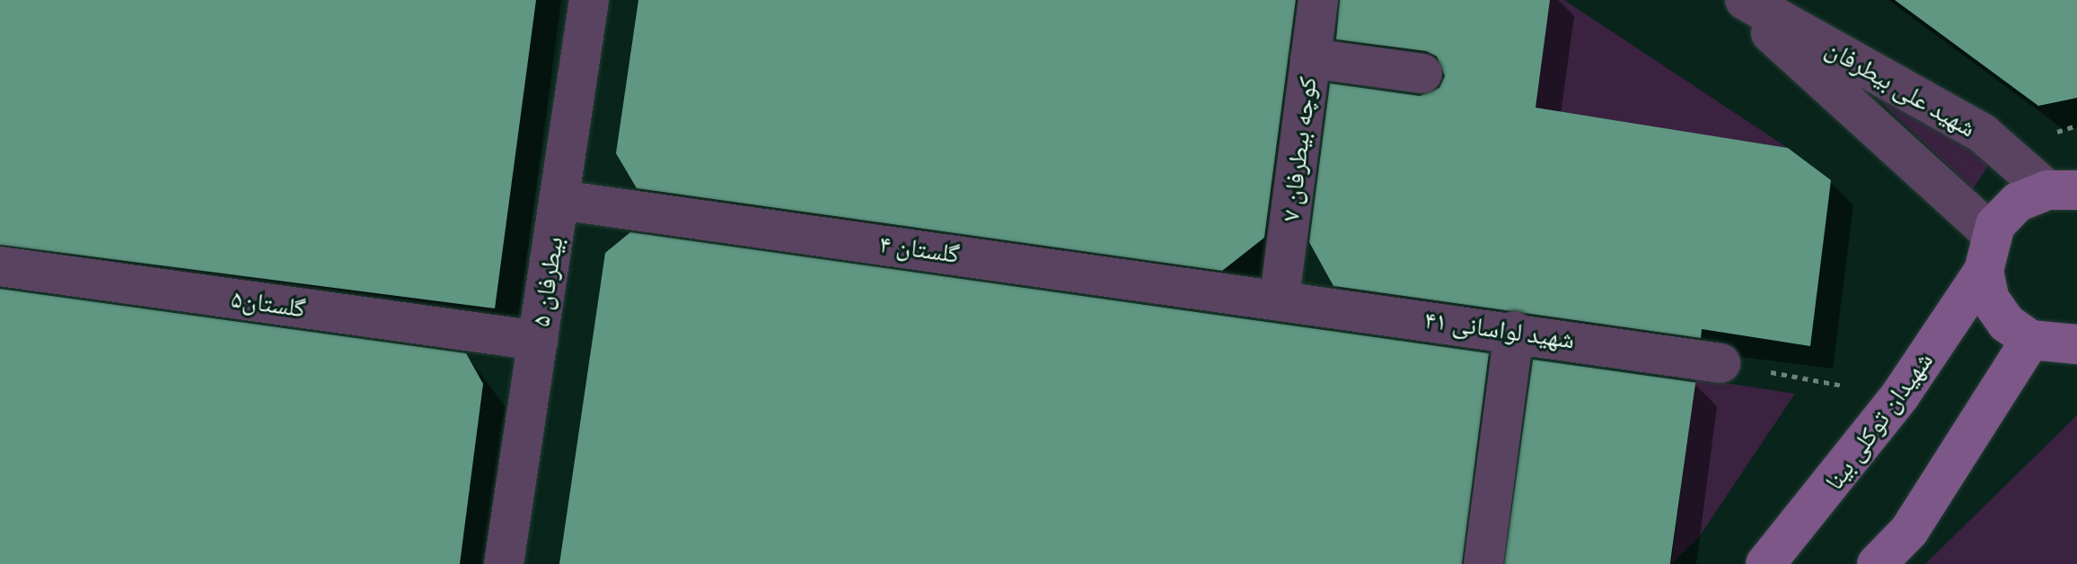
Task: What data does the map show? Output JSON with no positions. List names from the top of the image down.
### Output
{
  "streets": {
    "main road": ["شهیدان توکلی بینا"],
    "street": [
      "شهید علی بیطرفان",
      "کوچه بیطرفان ۷",
      "گلستان ۴",
      "بیطرفان ۵",
      "گلستان۵",
      "شهید لواسانی ۴۱"
    ]
  },
  "crossings": [
    ["شهید علی بیطرفان", "شهیدان توکلی بینا"],
    ["کوچه بیطرفان ۷", "گلستان ۴"],
    ["کوچه بیطرفان ۷", "شهید لواسانی ۴۱"],
    ["گلستان ۴", "بیطرفان ۵"],
    ["گلستان ۴", "شهید لواسانی ۴۱"],
    ["بیطرفان ۵", "گلستان۵"]
  ]
}
